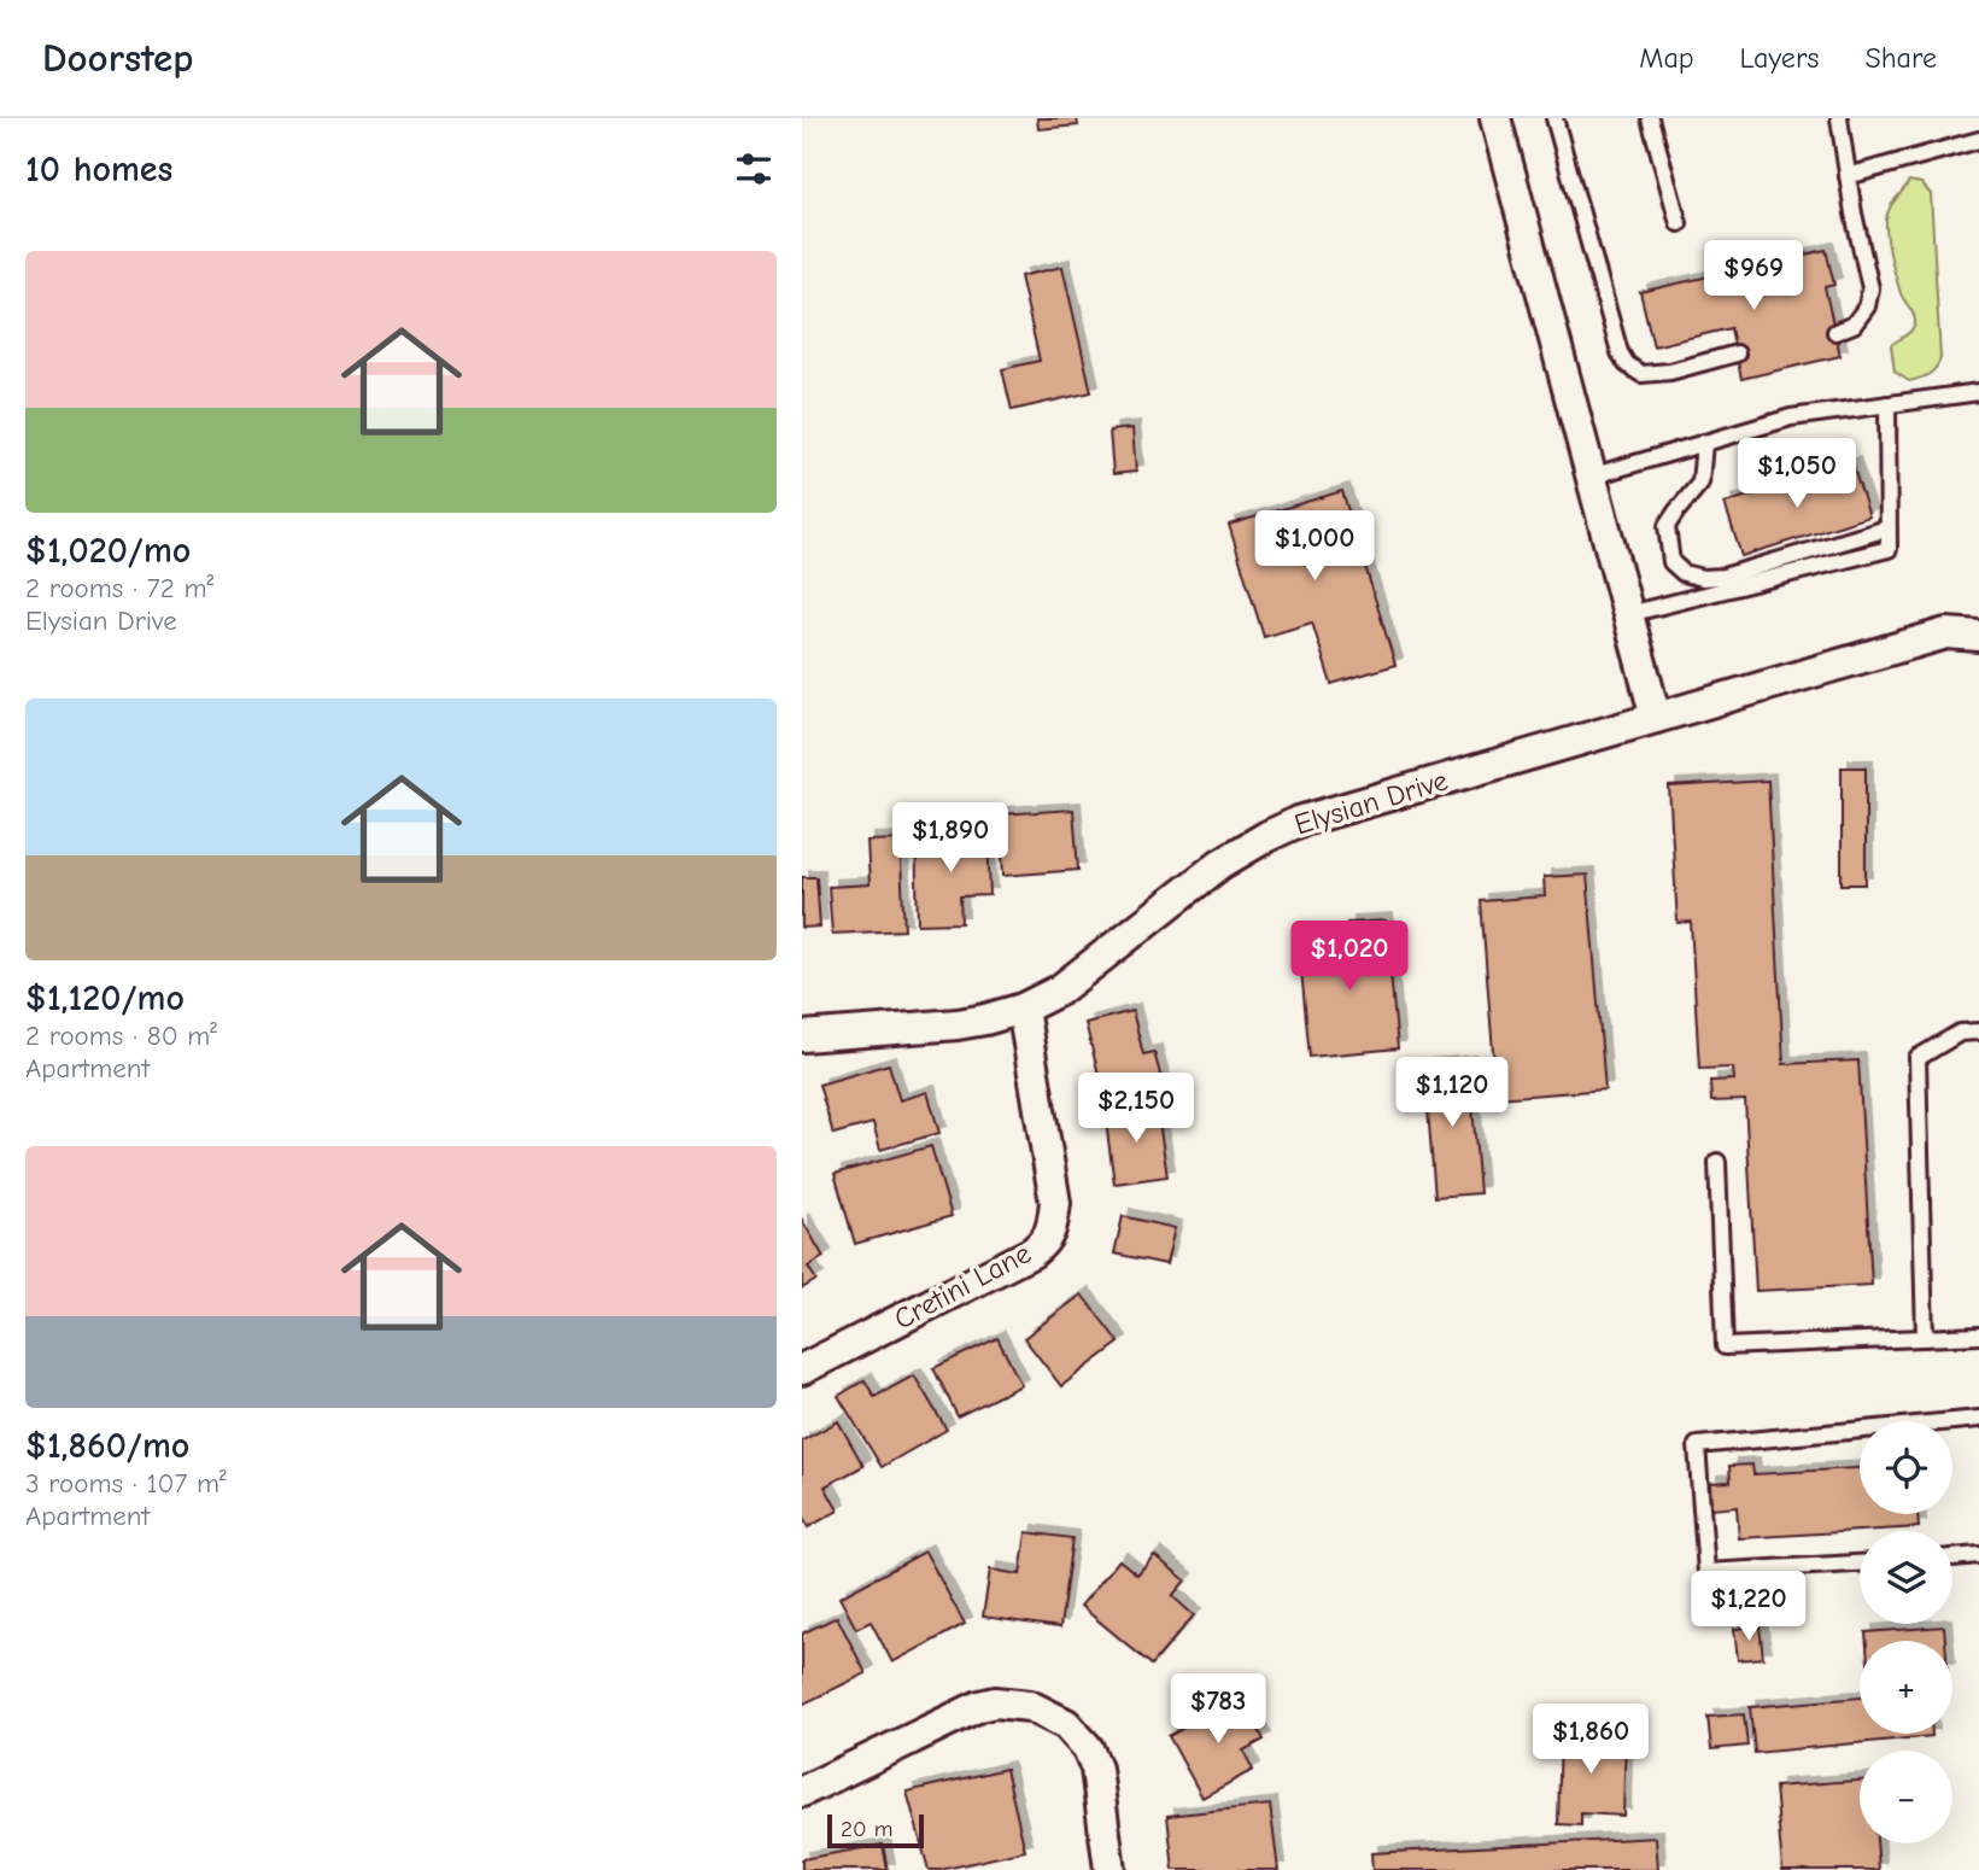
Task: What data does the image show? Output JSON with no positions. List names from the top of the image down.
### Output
{
  "streets": {
    "street": ["Elysian Drive", "Cretini Lane"]
  },
  "crossings": [
    ["Elysian Drive", "Cretini Lane"]
  ],
  "scale_bar": "20 m",
  "page": {
    "header": "Doorstep",
    "nav": ["Map", "Layers", "Share"],
    "heading": "10 homes",
    "list": [
      {
        "name": "$1,020/mo",
        "note": "2 rooms · 72 m² · Elysian Drive"
      },
      {
        "name": "$1,120/mo",
        "note": "2 rooms · 80 m² · Apartment"
      },
      {
        "name": "$1,860/mo",
        "note": "3 rooms · 107 m² · Apartment"
      }
    ],
    "price": [
      "$969",
      "$1,050",
      "$1,000",
      "$1,890",
      "$1,020",
      "$1,120",
      "$2,150",
      "$1,220",
      "$783",
      "$1,860"
    ],
    "map_buttons": ["+", "−"],
    "scale": "20 m"
  }
}
